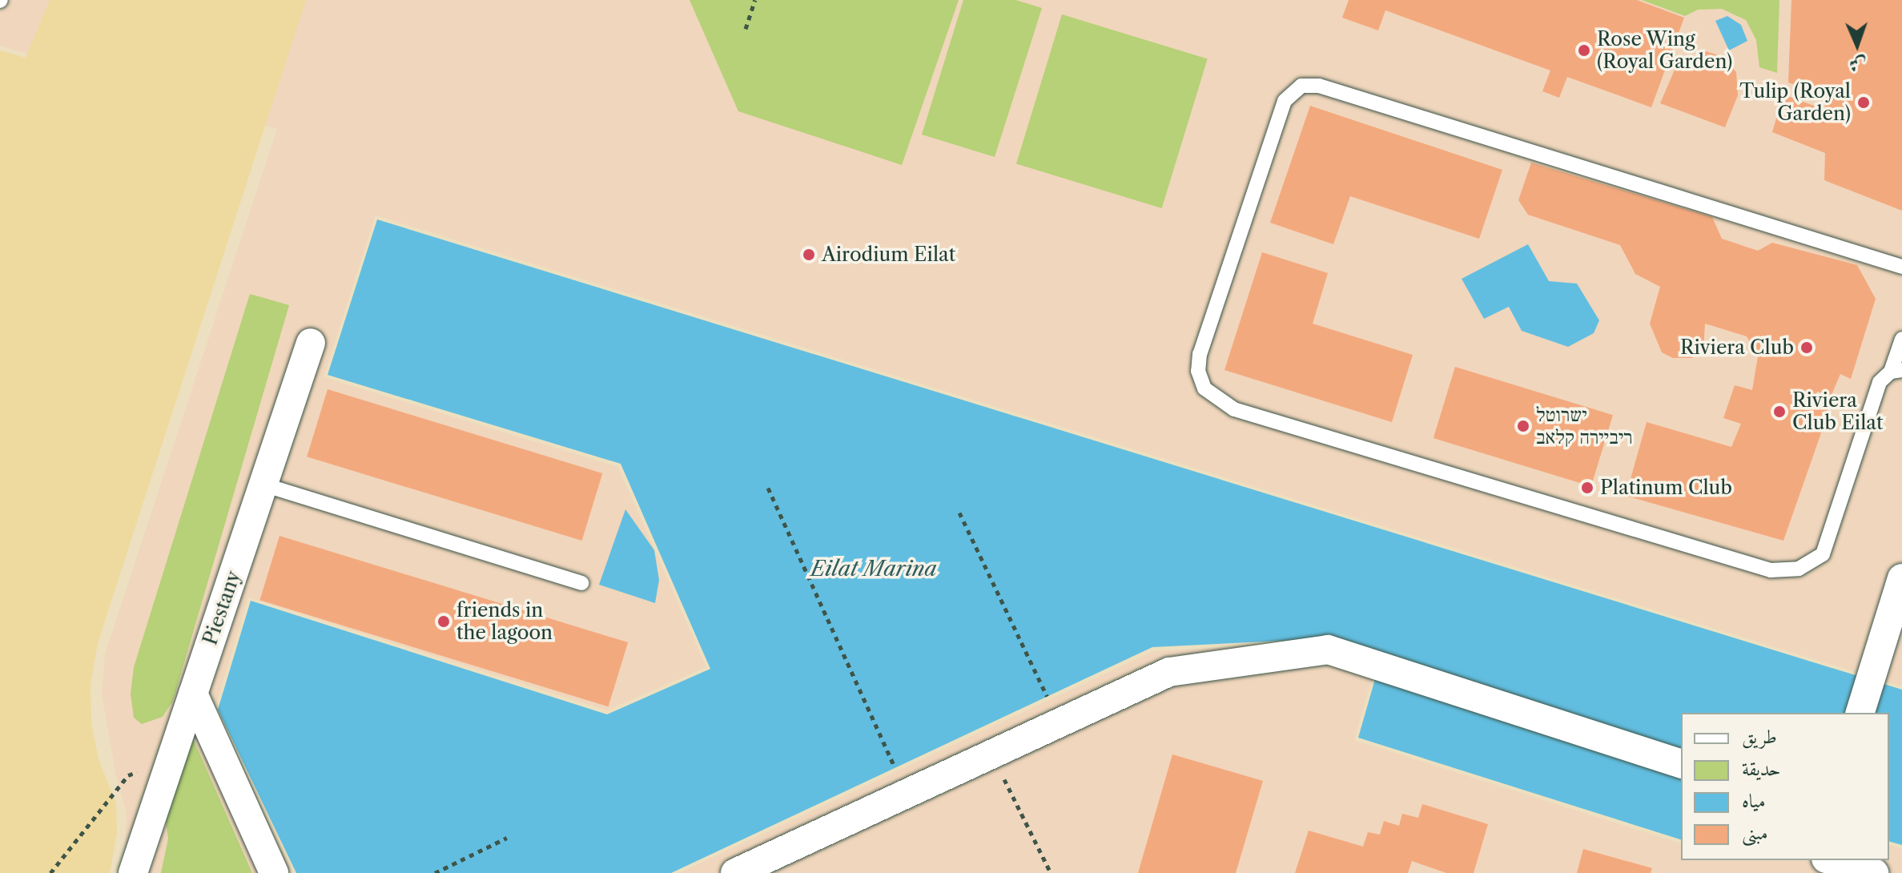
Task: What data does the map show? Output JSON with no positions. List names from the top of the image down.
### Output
{
  "streets": {
    "street": ["Piestany"]
  },
  "water": ["Eilat Marina"],
  "places": [
    "Rose Wing (Royal Garden)",
    "Tulip (Royal Garden)",
    "Airodium Eilat",
    "Riviera Club",
    "Riviera Club Eilat",
    "ישרוטל ריביירה קלאב",
    "Platinum Club",
    "friends in the lagoon"
  ],
  "legend": [
    "طريق",
    "حديقة",
    "مياه",
    "مبنى"
  ],
  "north": "bottom"
}
